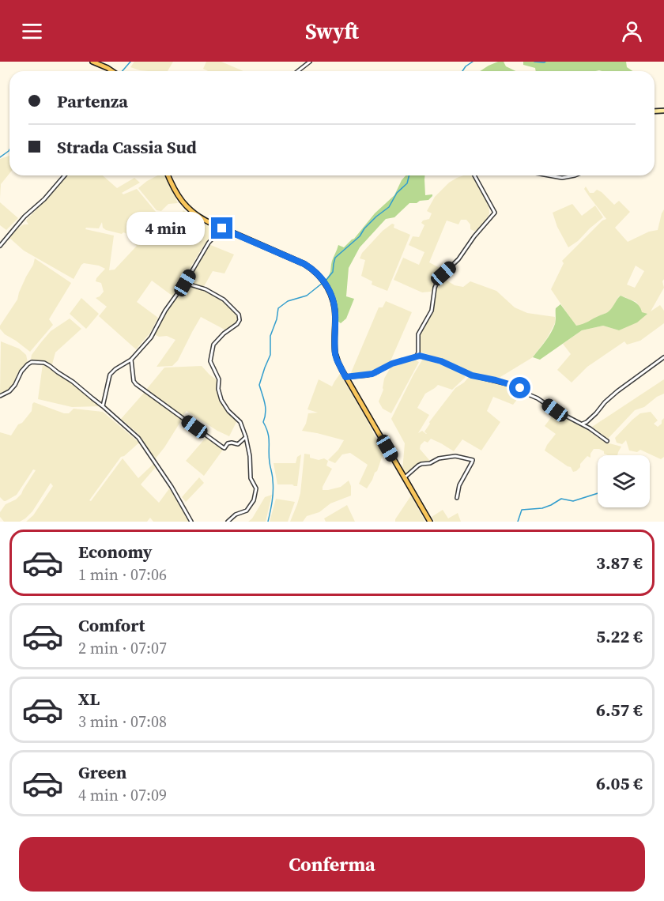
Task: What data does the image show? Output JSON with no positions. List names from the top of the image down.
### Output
{
  "page": {
    "header": "Swyft",
    "banner": ["Partenza", "Strada Cassia Sud"],
    "bubble": "4 min",
    "list": [
      {
        "name": "Economy",
        "note": "1 min · 07:06",
        "value": "3.87 €"
      },
      {
        "name": "Comfort",
        "note": "2 min · 07:07",
        "value": "5.22 €"
      },
      {
        "name": "XL",
        "note": "3 min · 07:08",
        "value": "6.57 €"
      },
      {
        "name": "Green",
        "note": "4 min · 07:09",
        "value": "6.05 €"
      }
    ],
    "buttons": "Conferma"
  }
}
